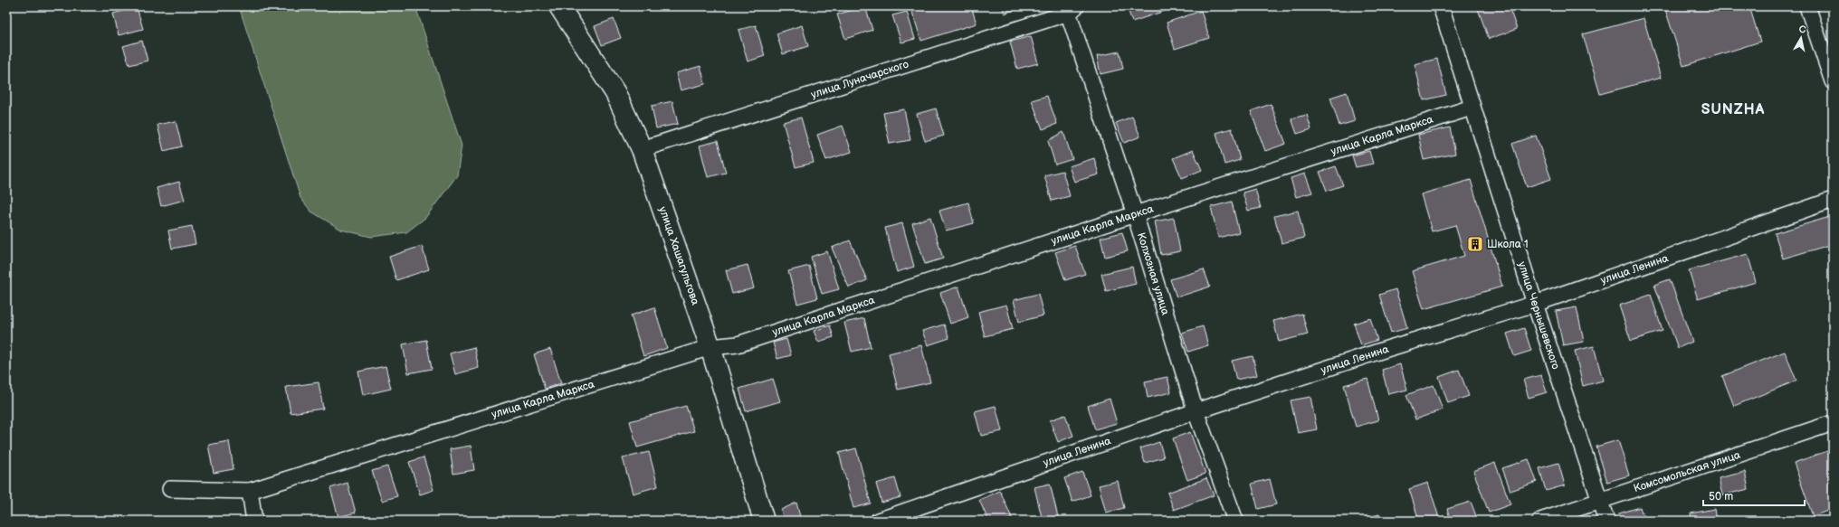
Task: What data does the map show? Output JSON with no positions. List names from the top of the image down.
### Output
{
  "streets": {
    "main road": ["улица Хашагульгова"],
    "street": [
      "улица Луначарского",
      "улица Карла Маркса",
      "улица Ленина",
      "Колхозная улица",
      "улица Чернышевского",
      "Комсомольская улица"
    ]
  },
  "crossings": [
    ["улица Луначарского", "улица Хашагульгова"],
    ["улица Луначарского", "Колхозная улица"],
    ["улица Карла Маркса", "улица Хашагульгова"],
    ["улица Карла Маркса", "Колхозная улица"],
    ["улица Карла Маркса", "улица Чернышевского"],
    ["улица Ленина", "Колхозная улица"],
    ["улица Ленина", "улица Чернышевского"],
    ["улица Чернышевского", "Комсомольская улица"]
  ],
  "districts": ["SUNZHA"],
  "places": {
    "building": ["Школа 1"]
  },
  "scale_bar": "50 m",
  "north": "top"
}
